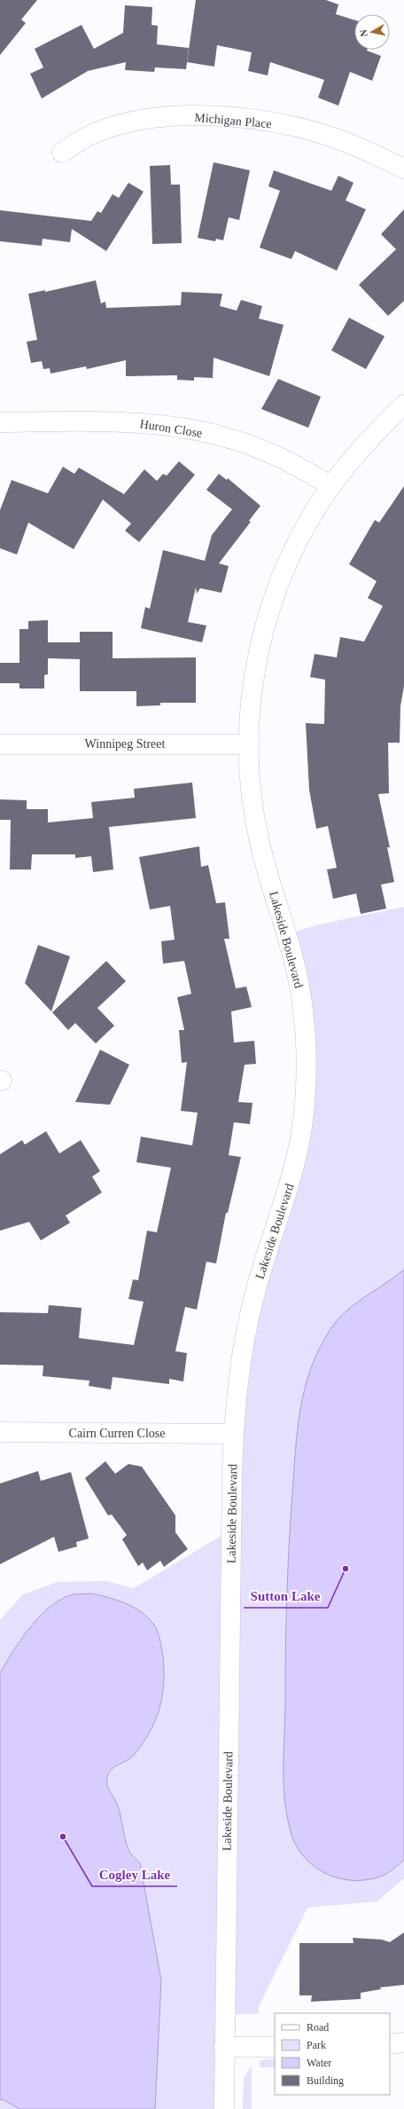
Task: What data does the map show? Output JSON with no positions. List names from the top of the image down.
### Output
{
  "streets": {
    "street": [
      "Michigan Place",
      "Huron Close",
      "Winnipeg Street",
      "Lakeside Boulevard",
      "Cairn Curren Close"
    ]
  },
  "crossings": [
    ["Huron Close", "Lakeside Boulevard"],
    ["Winnipeg Street", "Lakeside Boulevard"],
    ["Lakeside Boulevard", "Cairn Curren Close"]
  ],
  "places": ["Sutton Lake", "Cogley Lake"],
  "legend": [
    "Road",
    "Park",
    "Water",
    "Building"
  ],
  "north": "left"
}
